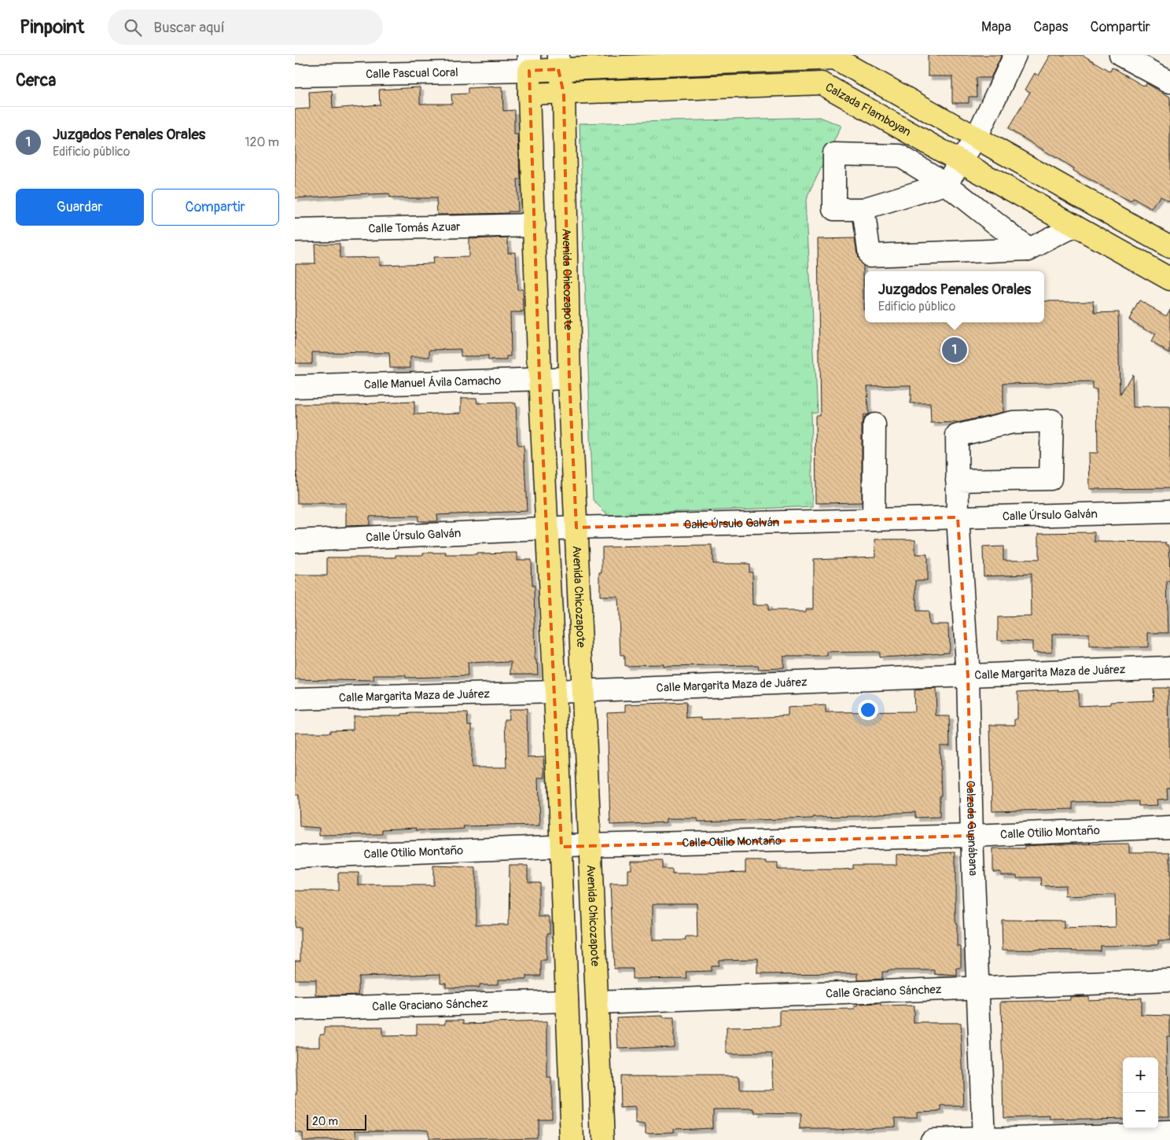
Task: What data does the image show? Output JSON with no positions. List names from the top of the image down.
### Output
{
  "streets": {
    "main road": ["Calzada Flamboyan", "Avenida Chicozapote"],
    "street": [
      "Calle Pascual Coral",
      "Calle Tomás Azuar",
      "Calle Manuel Ávila Camacho",
      "Calle Úrsulo Galván",
      "Calle Margarita Maza de Juárez",
      "Calzada Guanábana",
      "Calle Otilio Montaño",
      "Calle Graciano Sánchez"
    ]
  },
  "crossings": [
    ["Calzada Flamboyan", "Avenida Chicozapote"],
    ["Avenida Chicozapote", "Calle Manuel Ávila Camacho"],
    ["Avenida Chicozapote", "Calle Úrsulo Galván"],
    ["Avenida Chicozapote", "Calle Margarita Maza de Juárez"],
    ["Avenida Chicozapote", "Calle Otilio Montaño"],
    ["Avenida Chicozapote", "Calle Graciano Sánchez"],
    ["Calle Úrsulo Galván", "Calzada Guanábana"],
    ["Calle Margarita Maza de Juárez", "Calzada Guanábana"],
    ["Calzada Guanábana", "Calle Otilio Montaño"],
    ["Calzada Guanábana", "Calle Graciano Sánchez"]
  ],
  "scale_bar": "20 m",
  "page": {
    "header": "Pinpoint",
    "search": "Buscar aquí",
    "nav": ["Mapa", "Capas", "Compartir"],
    "heading": "Cerca",
    "list": [
      {
        "mark": "1",
        "name": "Juzgados Penales Orales",
        "note": "Edificio público",
        "value": "120 m"
      }
    ],
    "buttons": ["Guardar", "Compartir"],
    "popup": ["Juzgados Penales Orales", "Edificio público"],
    "pins": "1",
    "map_buttons": ["+", "−"],
    "scale": "20 m"
  }
}
